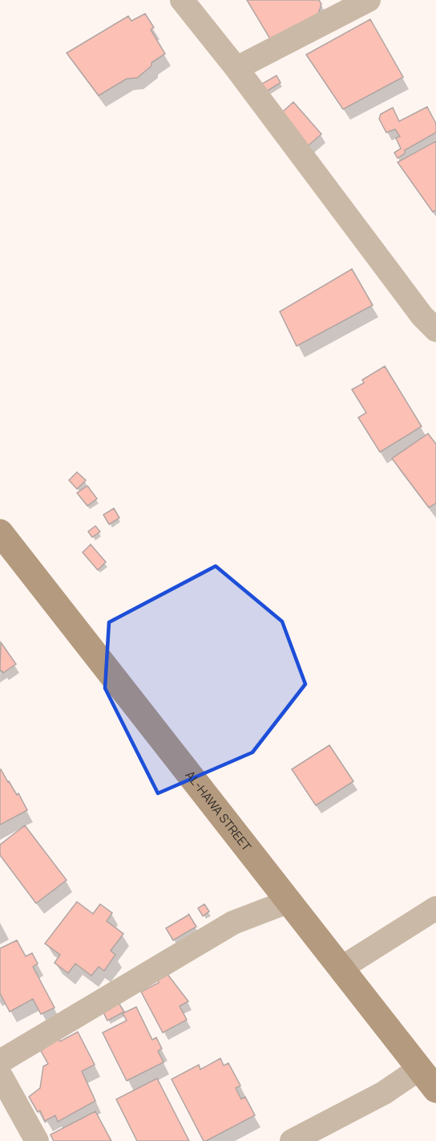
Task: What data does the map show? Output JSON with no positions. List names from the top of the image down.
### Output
{
  "streets": {
    "street": ["AL-HAWA STREET"]
  }
}
